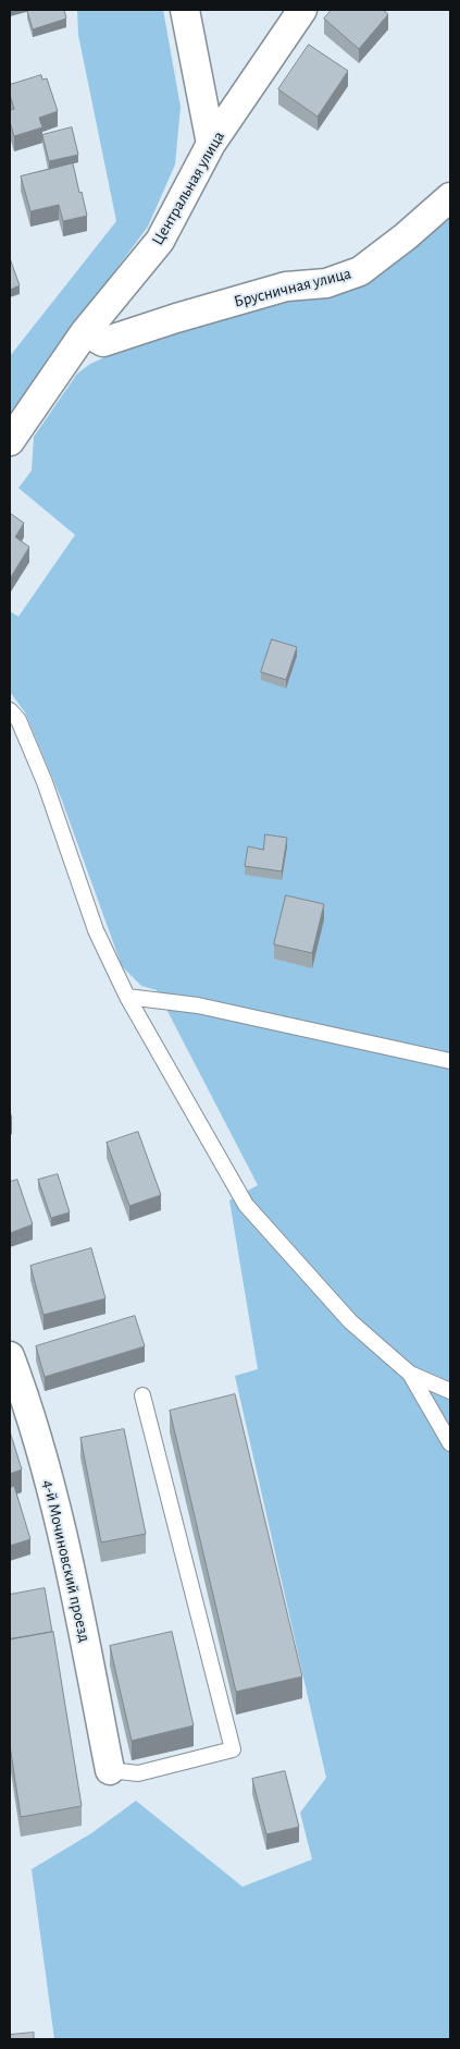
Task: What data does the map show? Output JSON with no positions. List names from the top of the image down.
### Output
{
  "streets": {
    "street": ["Центральная улица", "Брусничная улица", "4-й Мочиновский проезд"]
  },
  "crossings": [
    ["Центральная улица", "Брусничная улица"]
  ]
}
